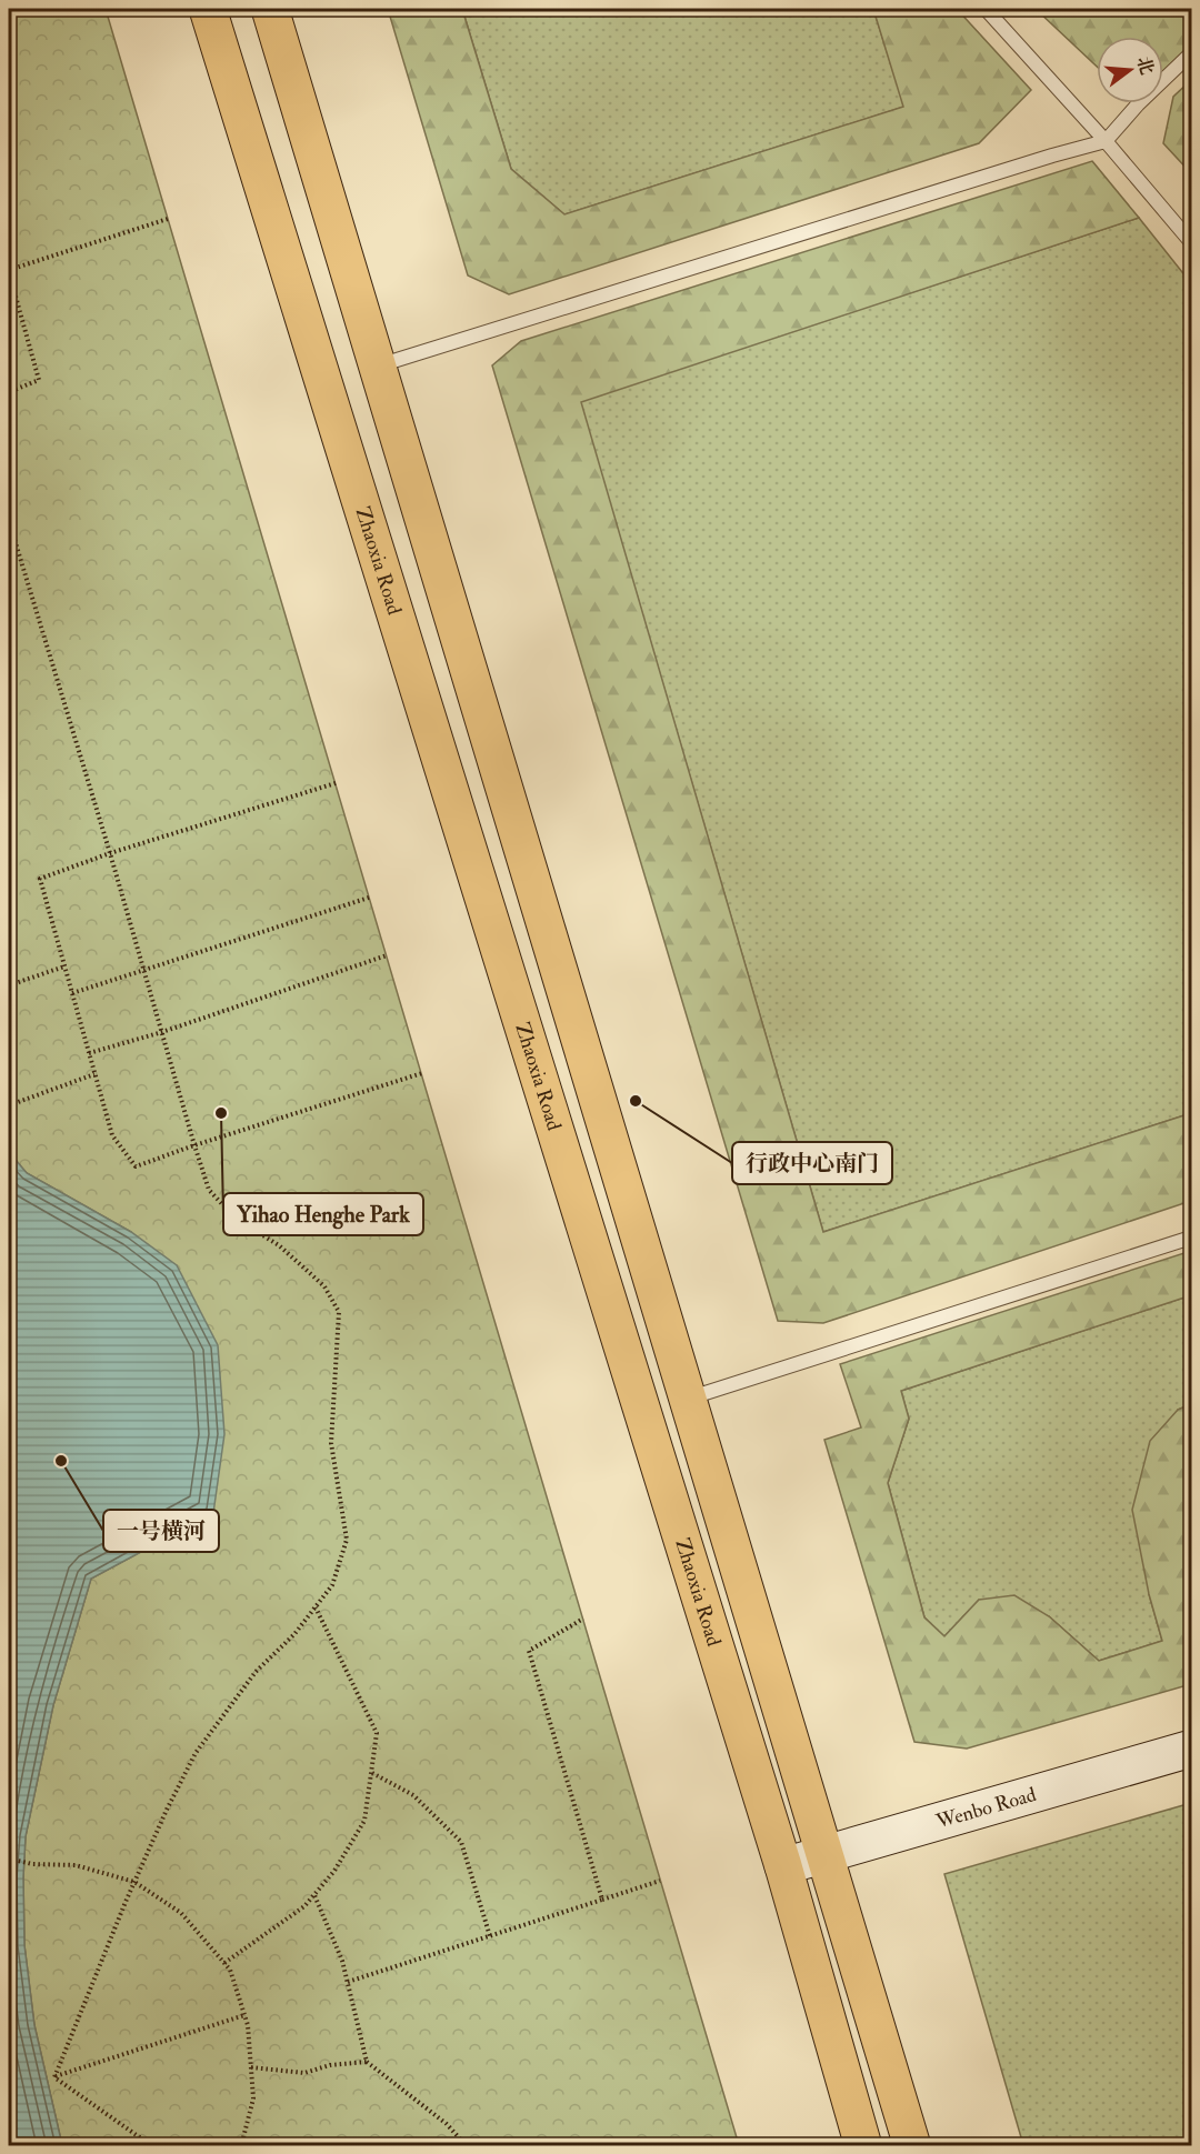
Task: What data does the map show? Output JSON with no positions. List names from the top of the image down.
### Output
{
  "streets": {
    "main road": ["Zhaoxia Road"],
    "street": ["Wenbo Road"]
  },
  "crossings": [
    ["Zhaoxia Road", "Wenbo Road"]
  ],
  "places": ["行政中心南门", "Yihao Henghe Park", "一号横河"],
  "north": "right"
}
